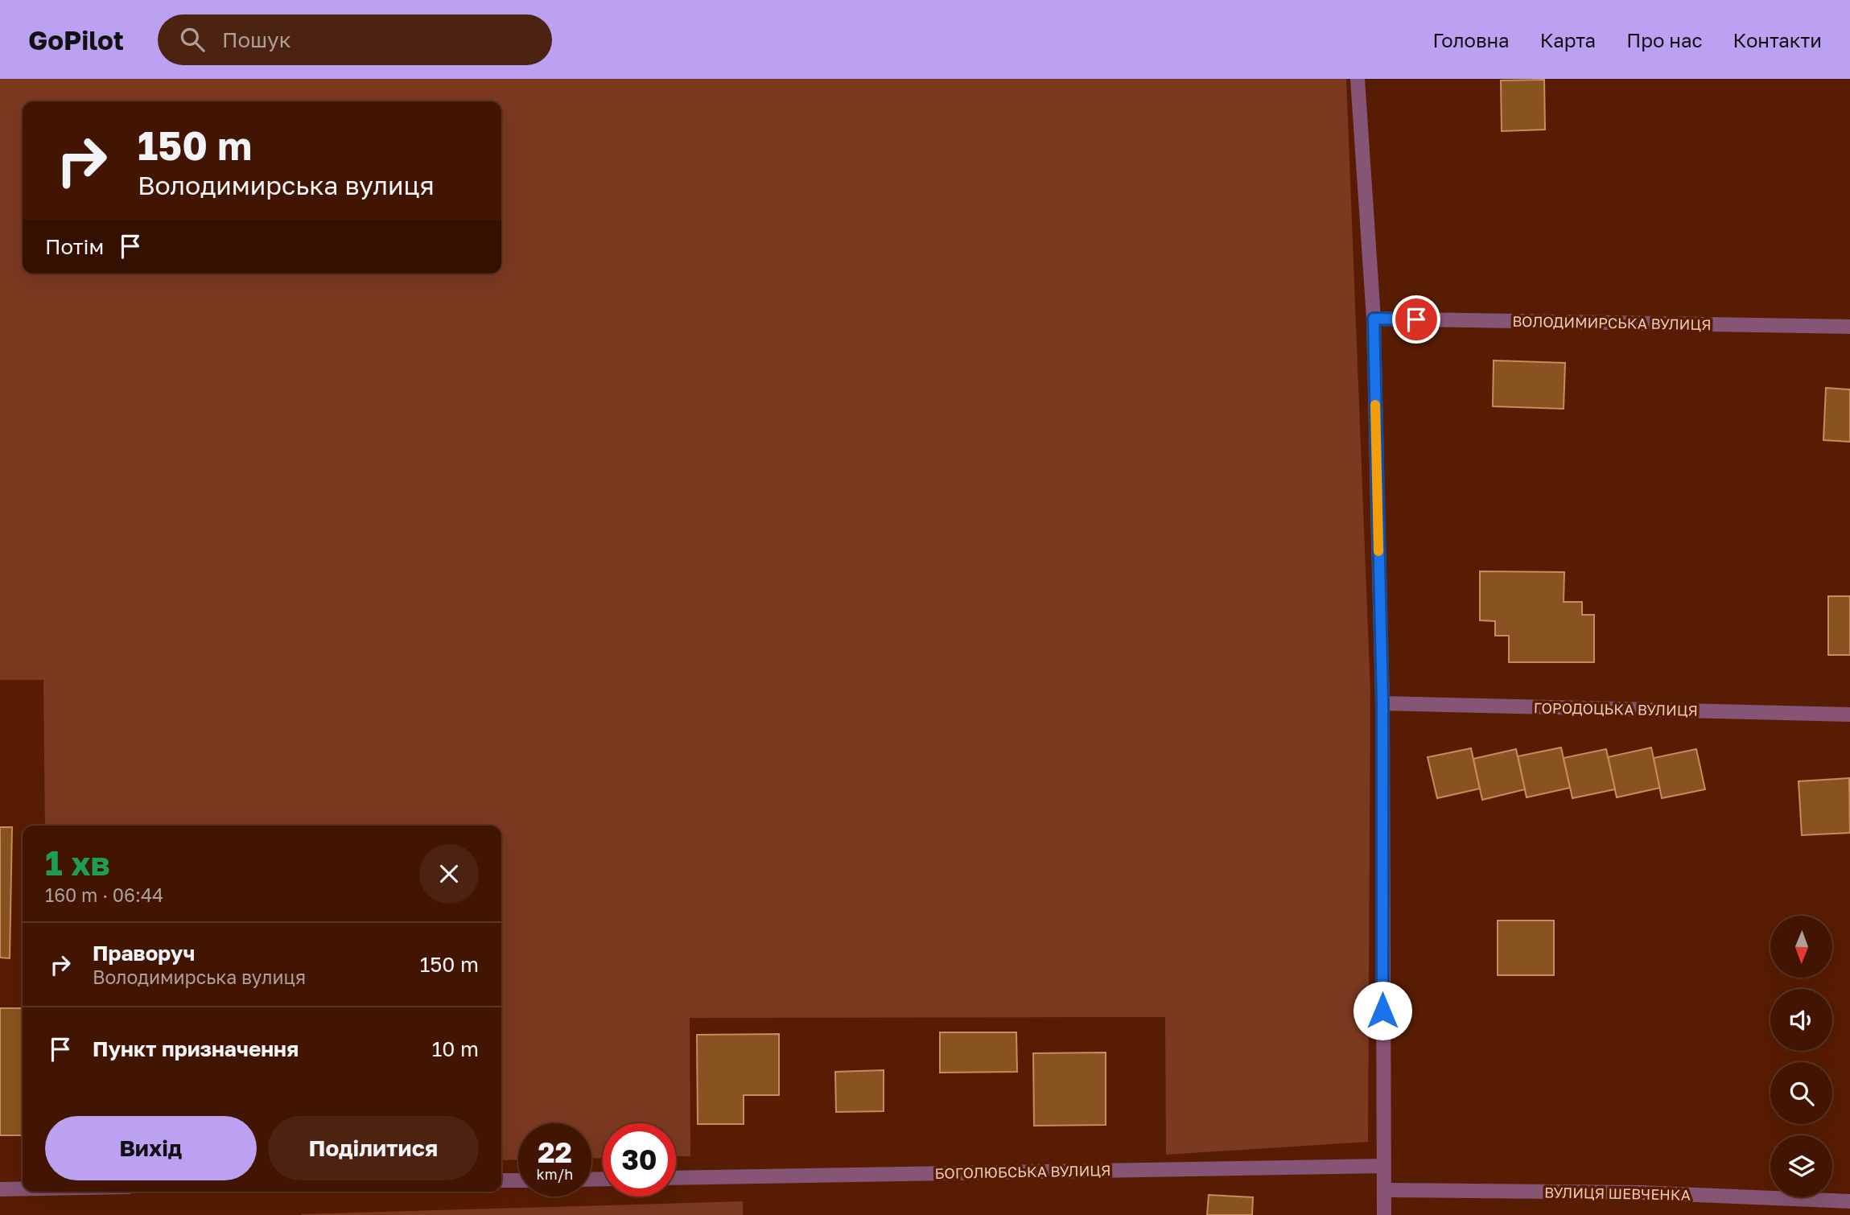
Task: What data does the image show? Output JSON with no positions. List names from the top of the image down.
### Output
{
  "streets": {
    "street": [
      "ВОЛОДИМИРСЬКА ВУЛИЦЯ",
      "ГОРОДОЦЬКА ВУЛИЦЯ",
      "БОГОЛЮБСЬКА ВУЛИЦЯ",
      "ВУЛИЦЯ ШЕВЧЕНКА"
    ]
  },
  "north": "bottom",
  "page": {
    "header": "GoPilot",
    "search": "Пошук",
    "nav": [
      "Головна",
      "Карта",
      "Про нас",
      "Контакти"
    ],
    "turn": ["150 m", "Володимирська вулиця"],
    "then": "Потім",
    "heading": ["1 хв", "160 m · 06:44"],
    "list": [
      {
        "name": "Праворуч",
        "note": "Володимирська вулиця",
        "value": "150 m"
      },
      {
        "name": "Пункт призначення",
        "value": "10 m"
      }
    ],
    "buttons": ["Вихід", "Поділитися"],
    "speed": "22 km/h",
    "limit": "30"
  }
}
